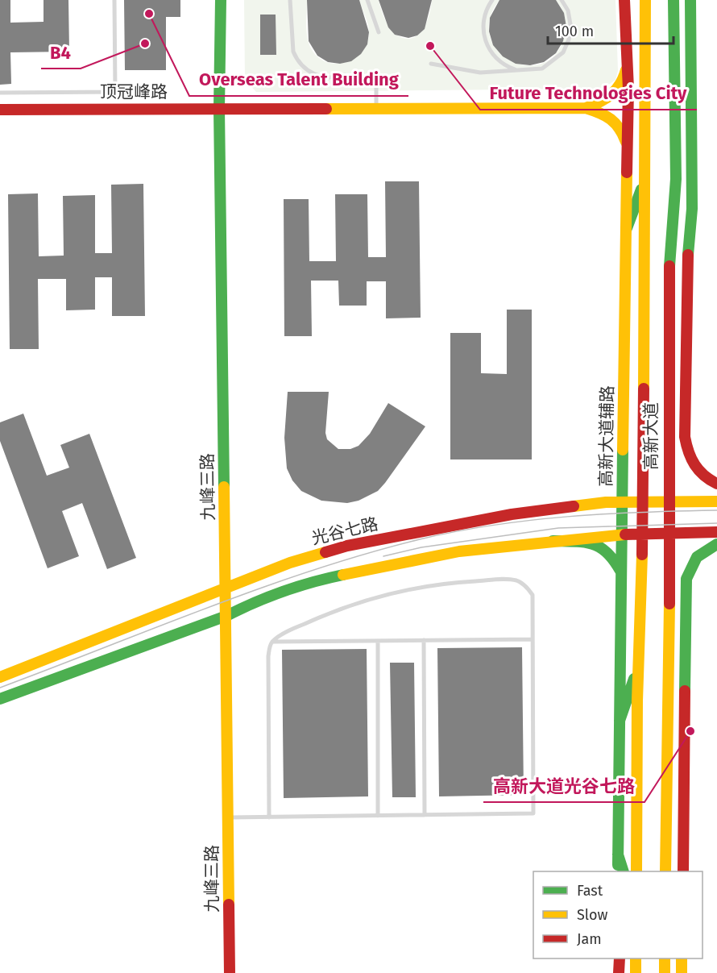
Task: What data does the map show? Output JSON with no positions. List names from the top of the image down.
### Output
{
  "streets": {
    "main road": [
      "顶冠峰路",
      "高新大道辅路",
      "高新大道",
      "九峰三路",
      "光谷七路"
    ]
  },
  "crossings": [
    ["顶冠峰路", "九峰三路"],
    ["高新大道辅路", "光谷七路"],
    ["高新大道", "光谷七路"],
    ["九峰三路", "光谷七路"]
  ],
  "places": [
    "Overseas Talent Building",
    "B4",
    "Future Technologies City",
    "高新大道光谷七路"
  ],
  "legend": ["Fast", "Slow", "Jam"],
  "scale_bar": "100 m"
}
